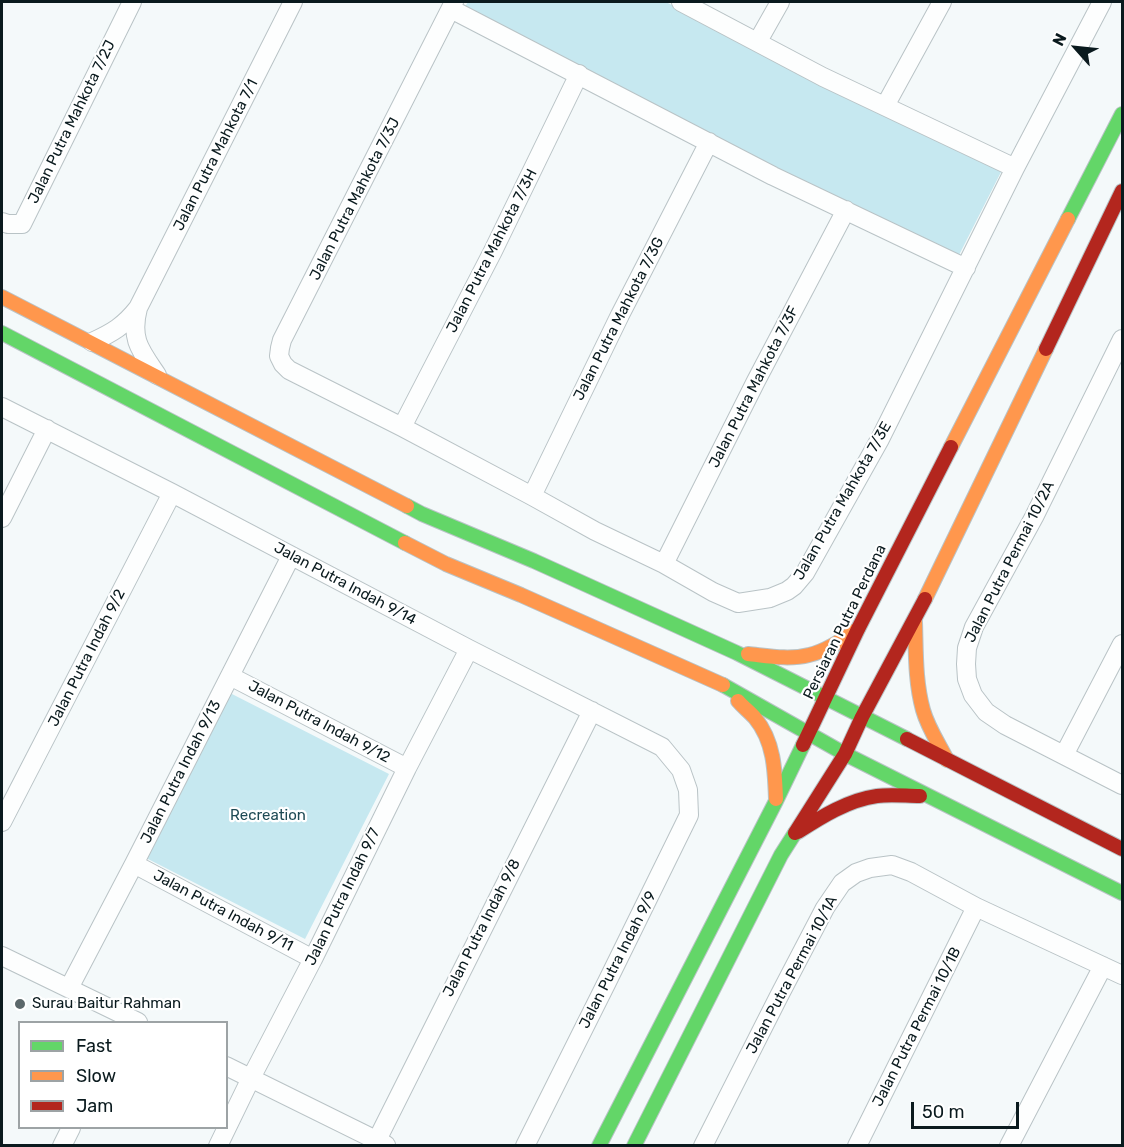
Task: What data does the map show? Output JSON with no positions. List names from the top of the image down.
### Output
{
  "streets": {
    "main road": ["Persiaran Putra Perdana"],
    "street": [
      "Jalan Putra Mahkota 7/2J",
      "Jalan Putra Mahkota 7/1",
      "Jalan Putra Mahkota 7/3J",
      "Jalan Putra Mahkota 7/3H",
      "Jalan Putra Mahkota 7/3G",
      "Jalan Putra Mahkota 7/3F",
      "Jalan Putra Mahkota 7/3E",
      "Jalan Putra Permai 10/2A",
      "Jalan Putra Indah 9/14",
      "Jalan Putra Indah 9/2",
      "Jalan Putra Indah 9/12",
      "Jalan Putra Indah 9/13",
      "Jalan Putra Indah 9/7",
      "Jalan Putra Indah 9/11",
      "Jalan Putra Indah 9/8",
      "Jalan Putra Indah 9/9",
      "Jalan Putra Permai 10/1A",
      "Jalan Putra Permai 10/1B"
    ]
  },
  "crossings": [
    ["Jalan Putra Mahkota 7/3J", "Jalan Putra Mahkota 7/3E"],
    ["Jalan Putra Mahkota 7/3H", "Jalan Putra Mahkota 7/3E"],
    ["Jalan Putra Mahkota 7/3G", "Jalan Putra Mahkota 7/3E"],
    ["Jalan Putra Mahkota 7/3F", "Jalan Putra Mahkota 7/3E"],
    ["Jalan Putra Indah 9/14", "Jalan Putra Indah 9/2"],
    ["Jalan Putra Indah 9/14", "Jalan Putra Indah 9/13"],
    ["Jalan Putra Indah 9/14", "Jalan Putra Indah 9/7"],
    ["Jalan Putra Indah 9/14", "Jalan Putra Indah 9/8"],
    ["Jalan Putra Indah 9/14", "Jalan Putra Indah 9/9"],
    ["Jalan Putra Indah 9/12", "Jalan Putra Indah 9/13"],
    ["Jalan Putra Indah 9/12", "Jalan Putra Indah 9/7"],
    ["Jalan Putra Indah 9/13", "Jalan Putra Indah 9/11"],
    ["Jalan Putra Indah 9/7", "Jalan Putra Indah 9/11"],
    ["Jalan Putra Permai 10/1A", "Jalan Putra Permai 10/1B"]
  ],
  "parks": ["Recreation"],
  "places": ["Surau Baitur Rahman"],
  "legend": ["Fast", "Slow", "Jam"],
  "scale_bar": "50 m",
  "north": "top left"
}
